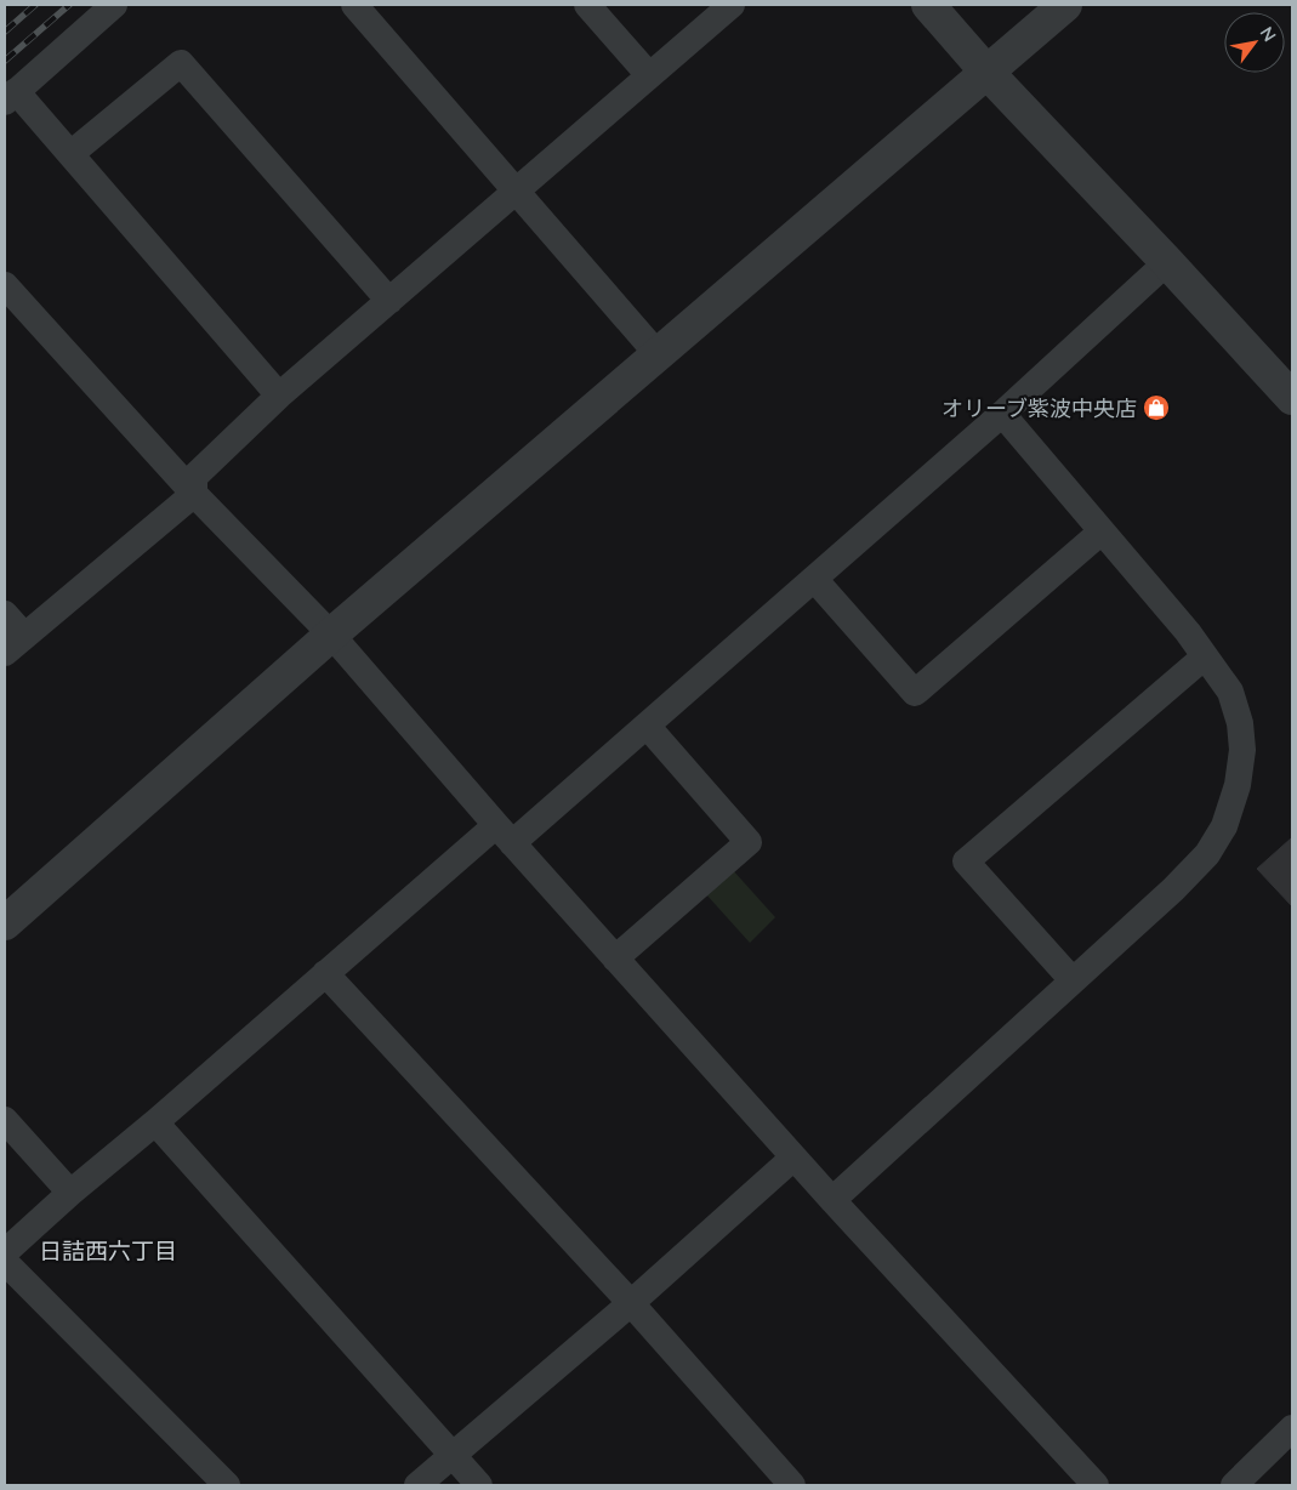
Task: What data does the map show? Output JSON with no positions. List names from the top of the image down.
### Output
{
  "districts": ["日詰西六丁目"],
  "places": {
    "shop": ["オリーブ紫波中央店"]
  },
  "north": "top right"
}
